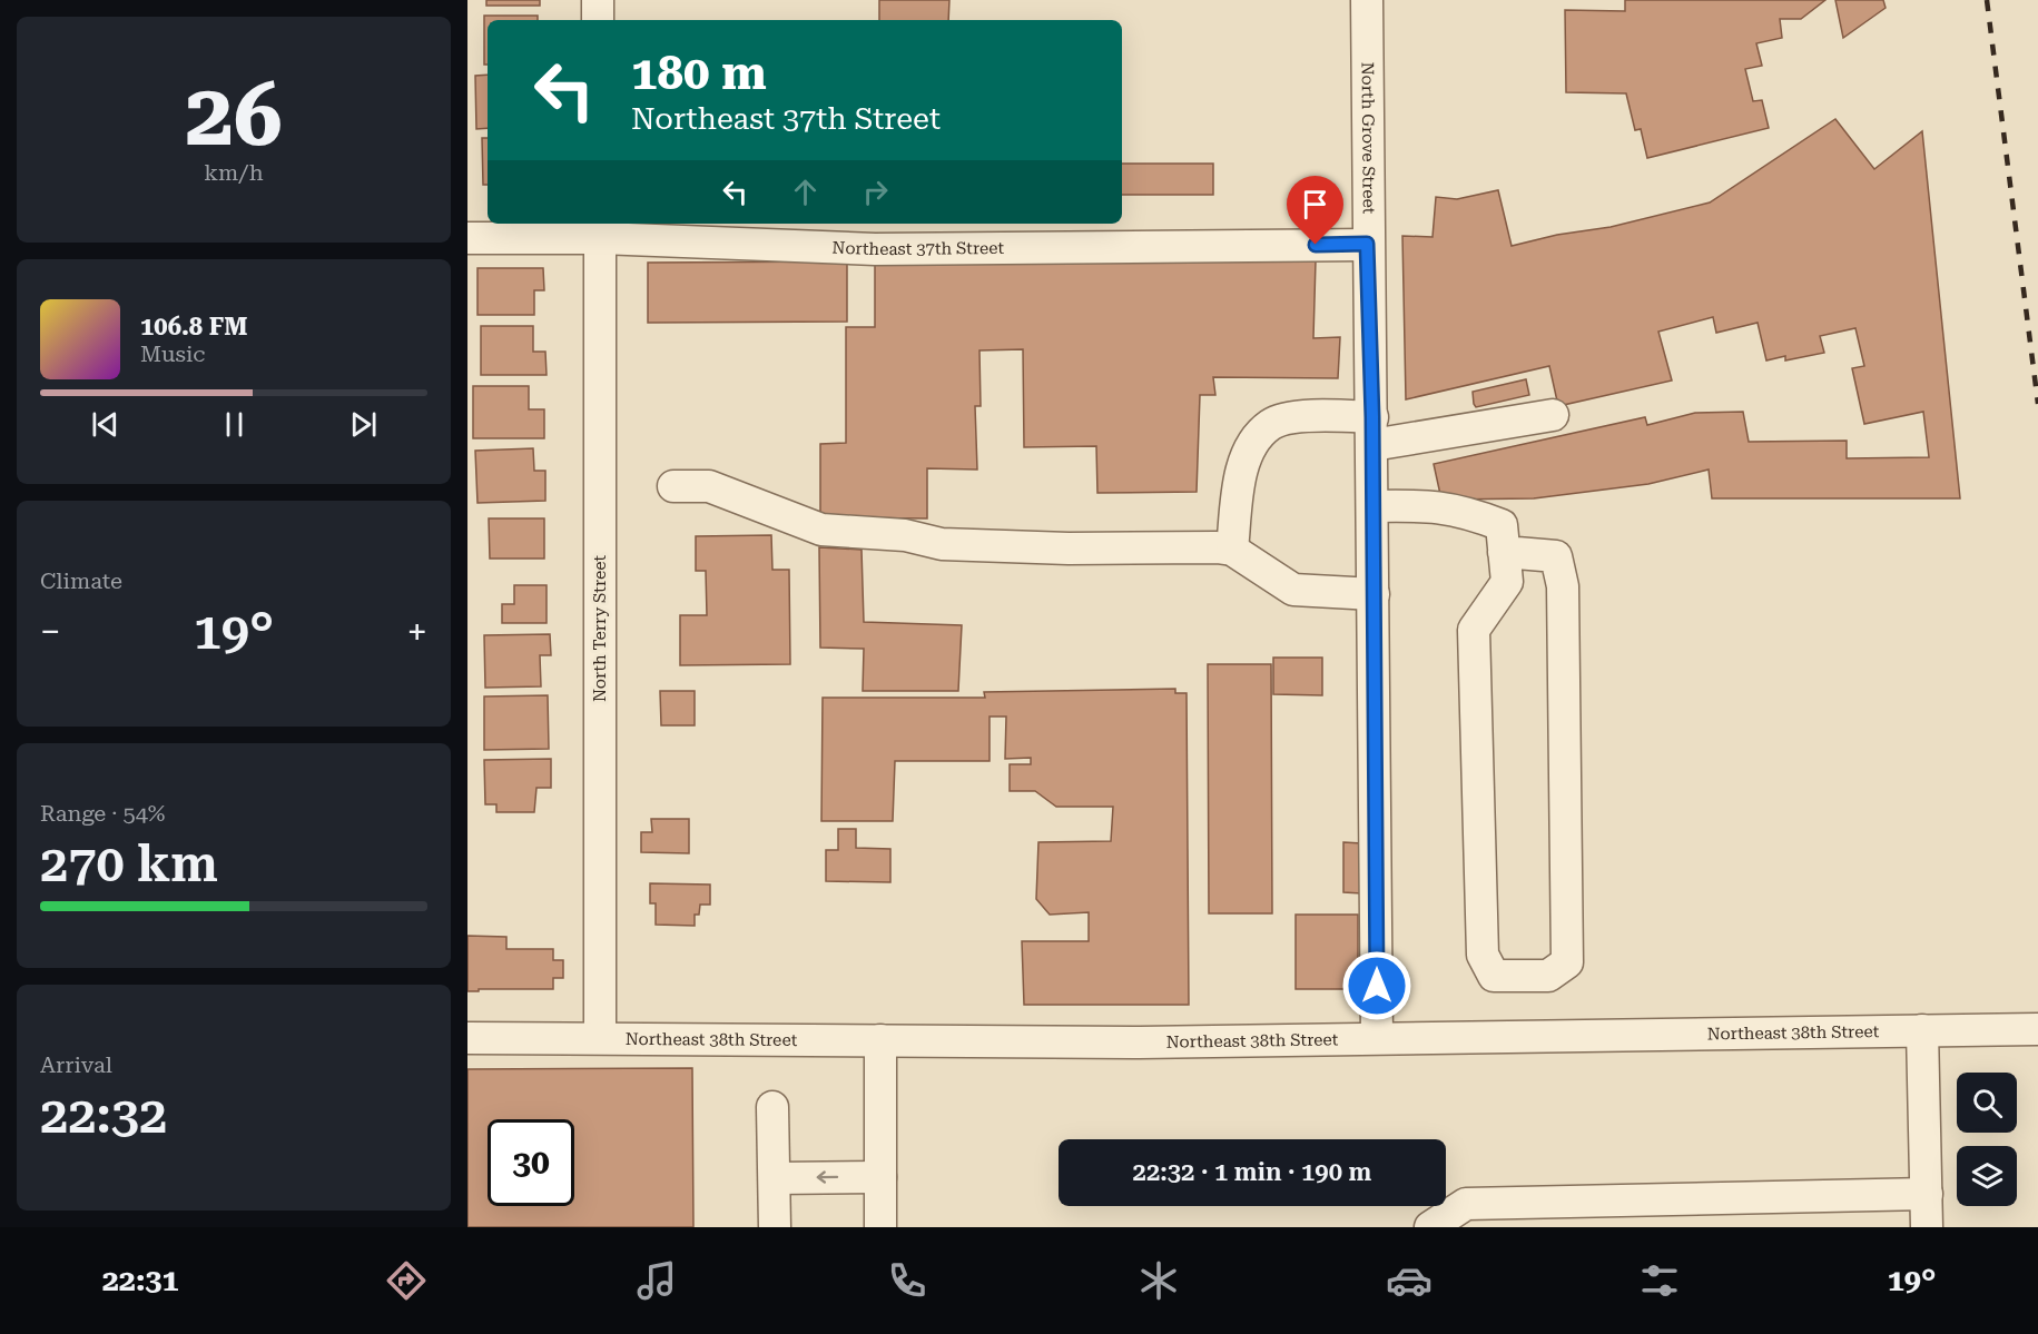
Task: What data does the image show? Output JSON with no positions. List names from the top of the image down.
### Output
{
  "streets": {
    "street": [
      "North Grove Street",
      "Northeast 37th Street",
      "North Terry Street",
      "Northeast 38th Street"
    ]
  },
  "crossings": [
    ["North Grove Street", "Northeast 37th Street"],
    ["North Grove Street", "Northeast 38th Street"],
    ["Northeast 37th Street", "North Terry Street"],
    ["North Terry Street", "Northeast 38th Street"]
  ],
  "page": {
    "tile": [
      ["26", "km/h"],
      "Climate",
      ["Range · 54%", "270 km"],
      ["Arrival", "22:32"]
    ],
    "turn": ["180 m", "Northeast 37th Street"],
    "song": ["106.8 FM", "Music"],
    "heat": ["−", "19°", "+"],
    "limit": "30",
    "trip": "22:32 · 1 min · 190 m",
    "tabs": ["22:31", "19°"]
  }
}
